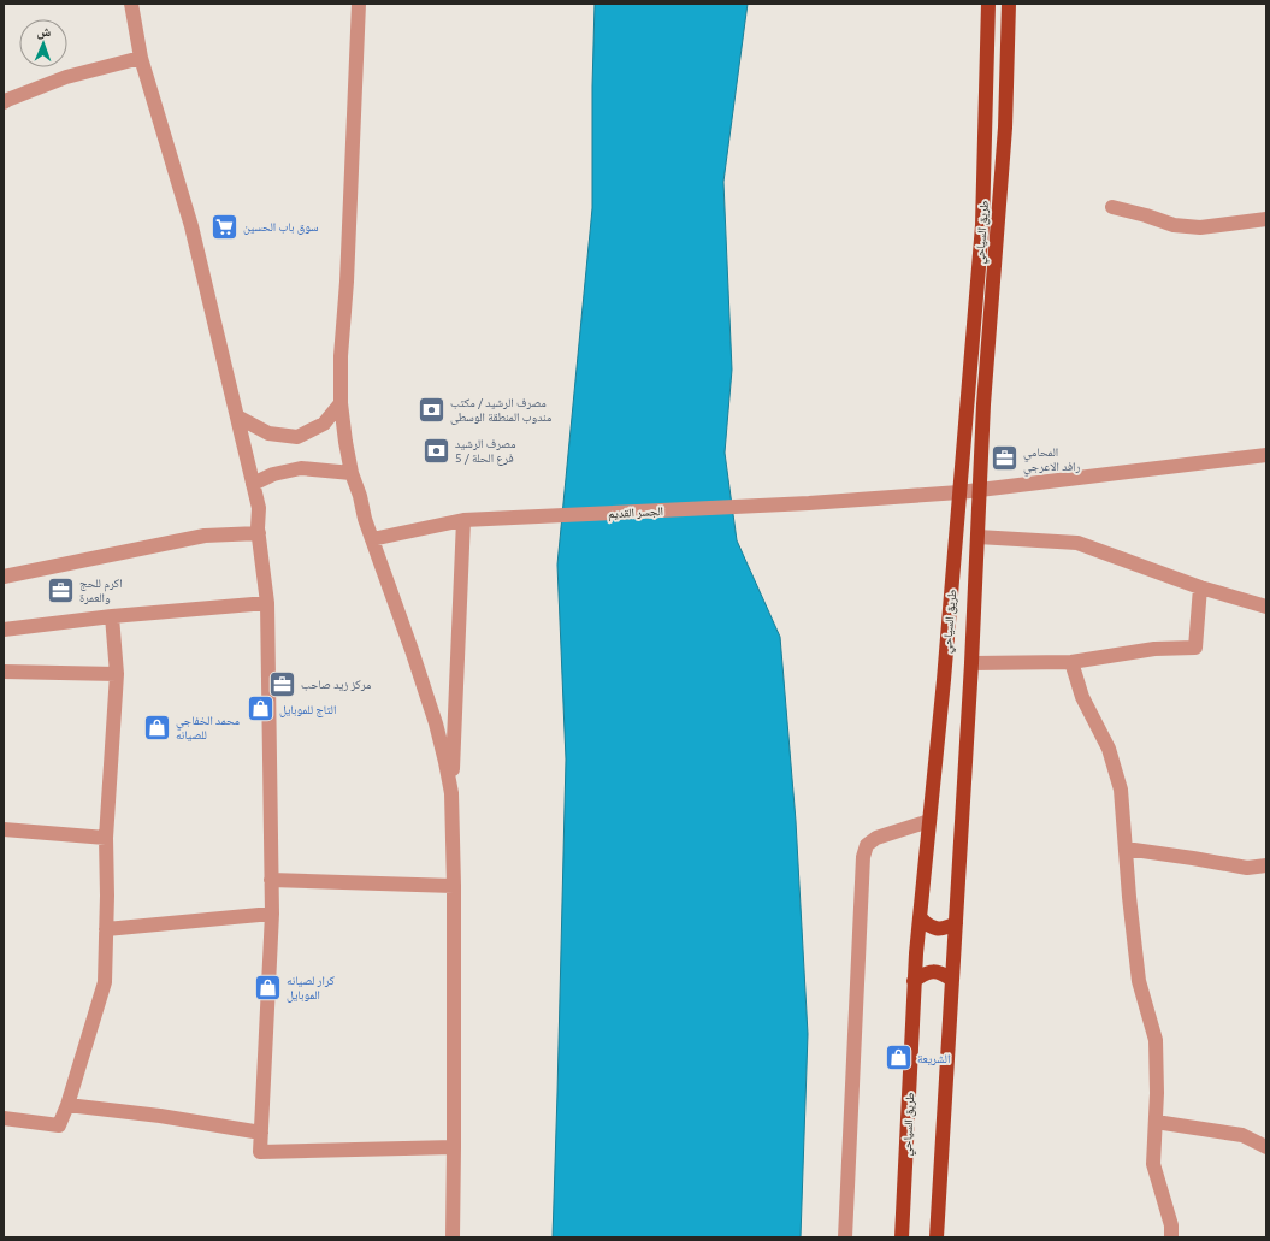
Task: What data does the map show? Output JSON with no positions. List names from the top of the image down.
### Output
{
  "streets": {
    "main road": ["طريق السياحي"],
    "street": ["الجسر القديم"]
  },
  "crossings": [
    ["طريق السياحي", "الجسر القديم"]
  ],
  "places": {
    "supermarket": ["سوق باب الحسين"],
    "bank": ["مصرف الرشيد / مكتب مندوب المنطقة الوسطى", "مصرف الرشيد فرع الحلة / 5"],
    "office": ["المحامي رافد الاعرجي", "اكرم للحج والعمرة", "مركز زيد صاحب"],
    "shop": [
      "التاج للموبايل",
      "محمد الخفاجي للصيانه",
      "كرار لصيانه الموبايل",
      "الشريعة"
    ]
  },
  "north": "top"
}
